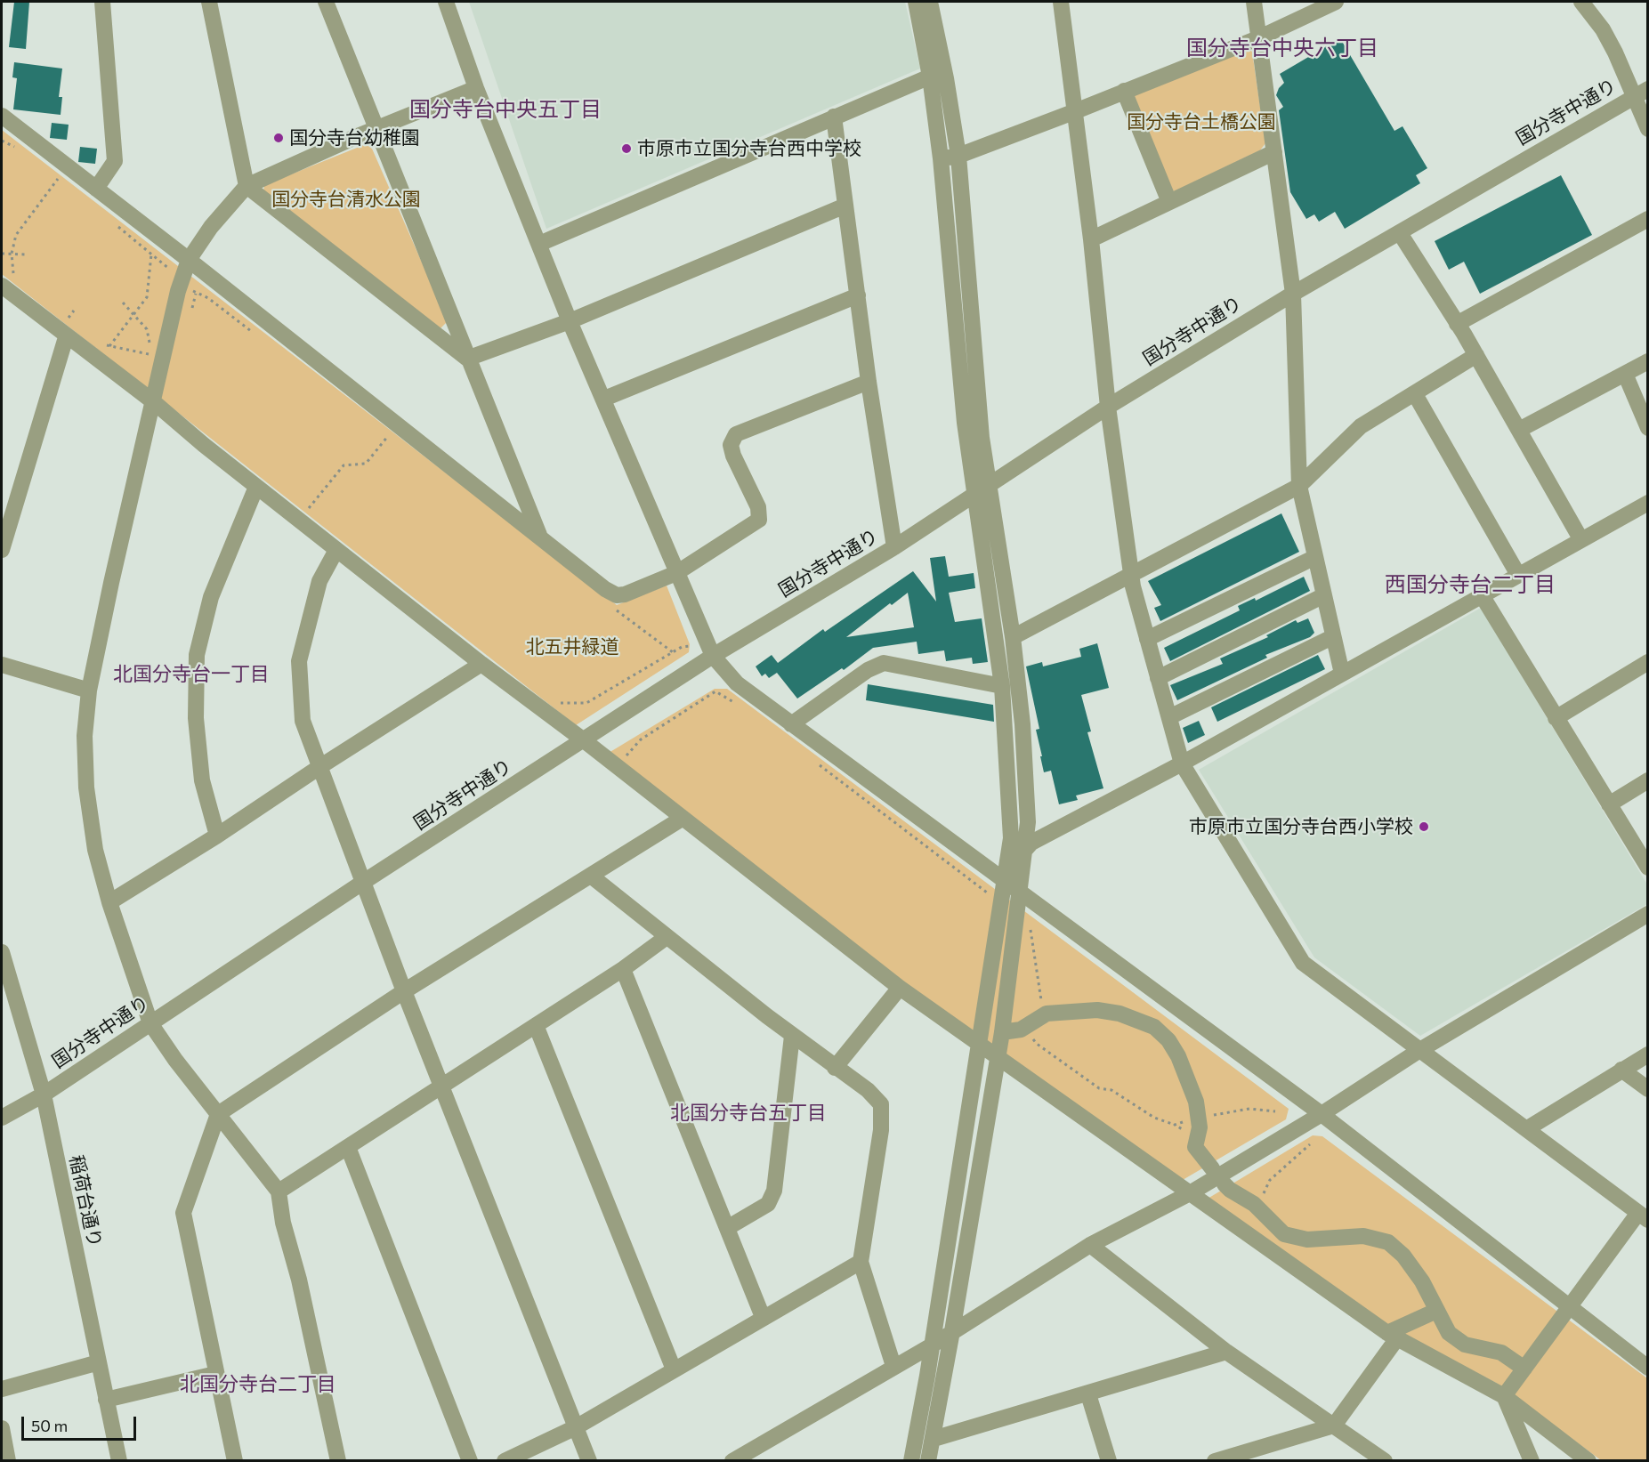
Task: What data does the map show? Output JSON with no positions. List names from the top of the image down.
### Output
{
  "streets": {
    "street": ["国分寺中通り", "稲荷台通り"]
  },
  "crossings": [
    ["国分寺中通り", "稲荷台通り"]
  ],
  "districts": [
    "国分寺台中央六丁目",
    "国分寺台中央五丁目",
    "西国分寺台二丁目",
    "北国分寺台一丁目",
    "北国分寺台五丁目",
    "北国分寺台二丁目"
  ],
  "parks": ["国分寺台土橋公園", "国分寺台清水公園", "北五井緑道"],
  "places": ["国分寺台幼稚園", "市原市立国分寺台西中学校", "市原市立国分寺台西小学校"],
  "scale_bar": "50 m"
}
